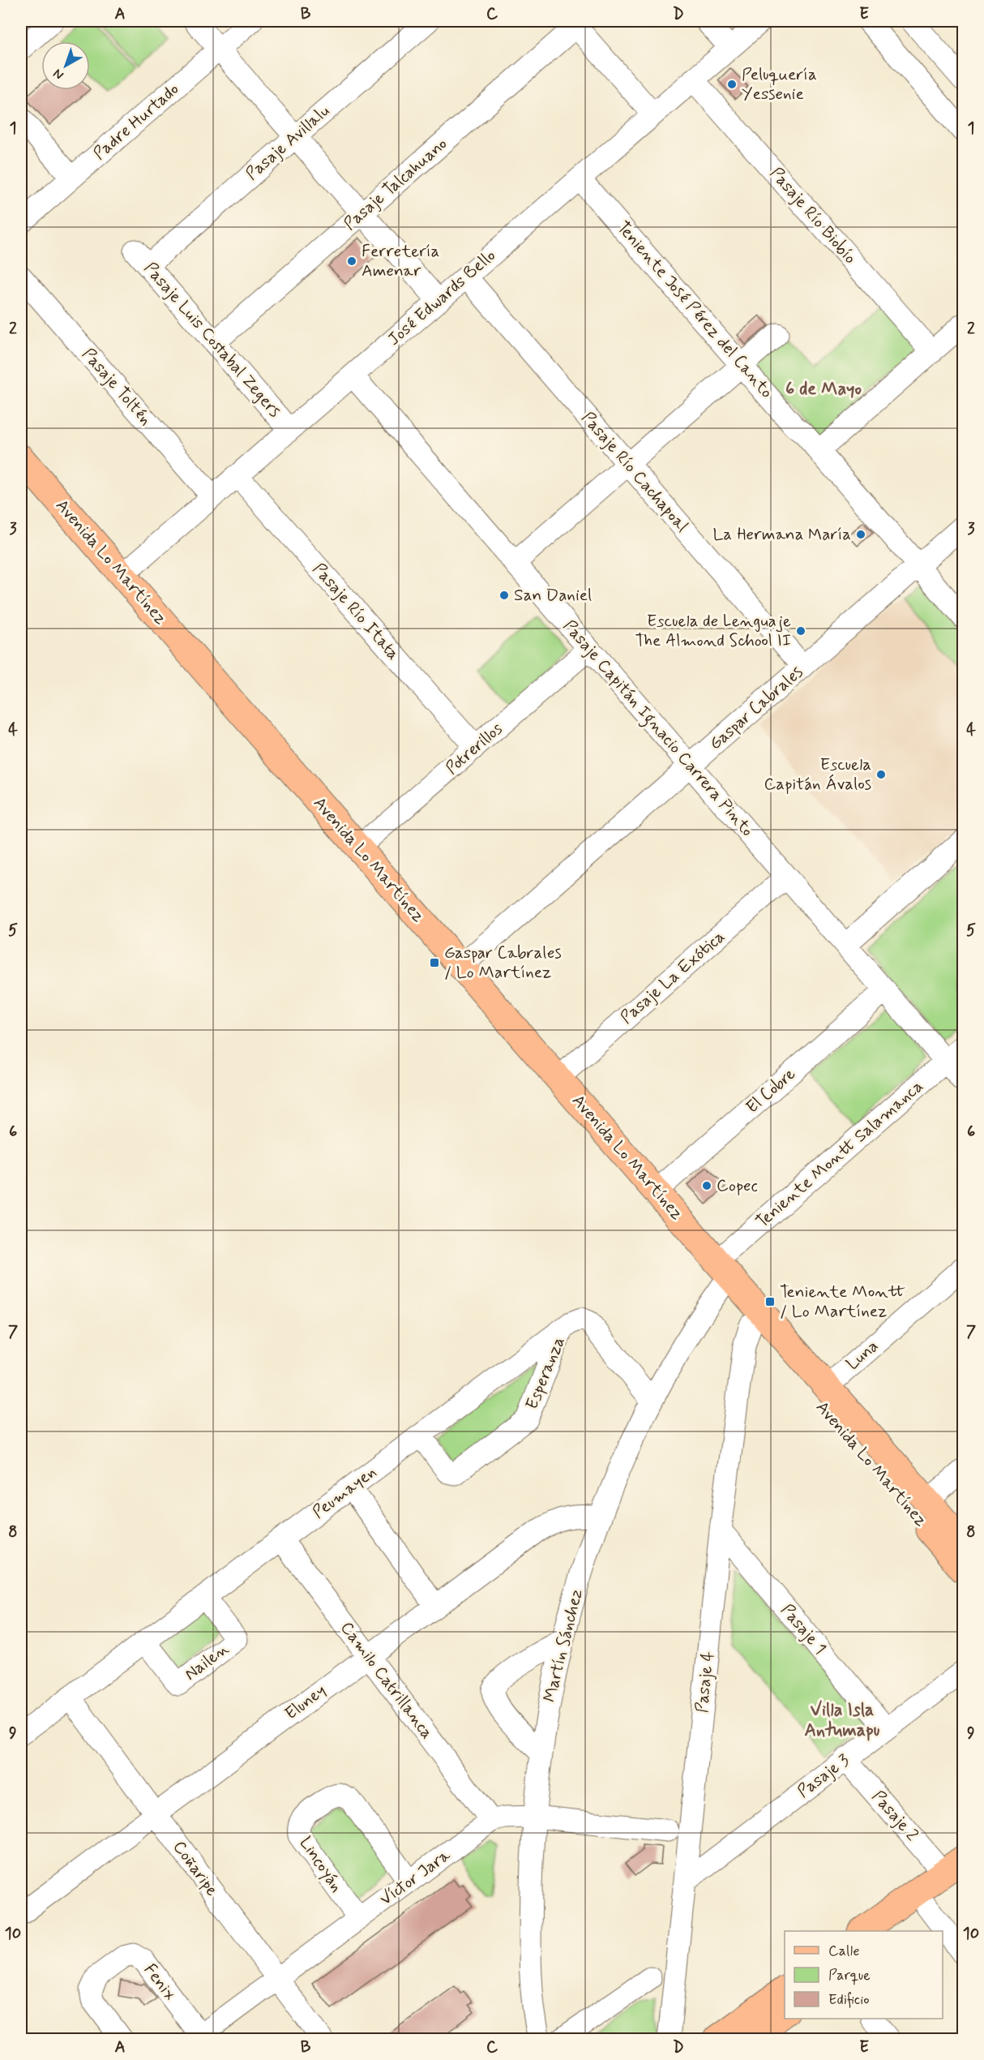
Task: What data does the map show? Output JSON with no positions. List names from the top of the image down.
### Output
{
  "streets": {
    "main road": ["Avenida Lo Martínez"],
    "street": [
      "Padre Hurtado",
      "Pasaje Avillalu",
      "Pasaje Talcahuano",
      "Pasaje Río Biobío",
      "José Edwards Bello",
      "Teniente José Pérez del Canto",
      "Pasaje Luis Costabal Zegers",
      "Pasaje Toltén",
      "Pasaje Río Cachapoal",
      "Pasaje Río Itata",
      "Gaspar Cabrales",
      "Pasaje Capitán Ignacio Carrera Pinto",
      "Potrerillos",
      "Pasaje La Exótica",
      "El Cobre",
      "Teniente Montt Salamanca",
      "Luna",
      "Esperanza",
      "Peumayen",
      "Pasaje 1",
      "Martín Sánchez",
      "Nailen",
      "Camilo Catrillanca",
      "Pasaje 4",
      "Eluney",
      "Pasaje 3",
      "Pasaje 2",
      "Lincoyán",
      "Coñaripe",
      "Víctor Jara",
      "Fenix"
    ]
  },
  "crossings": [
    ["Pasaje Avillalu", "Pasaje Luis Costabal Zegers"],
    ["Pasaje Talcahuano", "Pasaje Luis Costabal Zegers"],
    ["Pasaje Río Biobío", "José Edwards Bello"],
    ["José Edwards Bello", "Teniente José Pérez del Canto"],
    ["José Edwards Bello", "Pasaje Luis Costabal Zegers"],
    ["José Edwards Bello", "Pasaje Toltén"],
    ["José Edwards Bello", "Pasaje Río Cachapoal"],
    ["José Edwards Bello", "Avenida Lo Martínez"],
    ["José Edwards Bello", "Pasaje Río Itata"],
    ["José Edwards Bello", "Pasaje Capitán Ignacio Carrera Pinto"],
    ["Teniente José Pérez del Canto", "Gaspar Cabrales"],
    ["Pasaje Río Cachapoal", "Gaspar Cabrales"],
    ["Avenida Lo Martínez", "Gaspar Cabrales"],
    ["Avenida Lo Martínez", "Potrerillos"],
    ["Avenida Lo Martínez", "Pasaje La Exótica"],
    ["Avenida Lo Martínez", "El Cobre"],
    ["Avenida Lo Martínez", "Teniente Montt Salamanca"],
    ["Avenida Lo Martínez", "Luna"],
    ["Avenida Lo Martínez", "Martín Sánchez"],
    ["Avenida Lo Martínez", "Pasaje 4"],
    ["Pasaje Río Itata", "Potrerillos"],
    ["Gaspar Cabrales", "Pasaje Capitán Ignacio Carrera Pinto"],
    ["Pasaje Capitán Ignacio Carrera Pinto", "Potrerillos"],
    ["Pasaje Capitán Ignacio Carrera Pinto", "Pasaje La Exótica"],
    ["Pasaje Capitán Ignacio Carrera Pinto", "El Cobre"],
    ["Pasaje Capitán Ignacio Carrera Pinto", "Teniente Montt Salamanca"],
    ["Teniente Montt Salamanca", "Martín Sánchez"],
    ["Esperanza", "Peumayen"],
    ["Peumayen", "Martín Sánchez"],
    ["Peumayen", "Nailen"],
    ["Peumayen", "Camilo Catrillanca"],
    ["Peumayen", "Coñaripe"],
    ["Pasaje 1", "Pasaje 4"],
    ["Pasaje 1", "Pasaje 3"],
    ["Martín Sánchez", "Eluney"],
    ["Martín Sánchez", "Víctor Jara"],
    ["Camilo Catrillanca", "Eluney"],
    ["Camilo Catrillanca", "Víctor Jara"],
    ["Pasaje 4", "Pasaje 3"],
    ["Eluney", "Coñaripe"],
    ["Pasaje 3", "Pasaje 2"],
    ["Lincoyán", "Víctor Jara"],
    ["Coñaripe", "Víctor Jara"],
    ["Víctor Jara", "Fenix"]
  ],
  "districts": ["6 de Mayo", "Villa Isla Antumapu"],
  "places": {
    "other": [
      "Peluquería Yessenie",
      "Ferretería Amenar",
      "La Hermana María",
      "San Daniel",
      "Escuela de Lenguaje The Almond School II",
      "Escuela Capitán Ávalos",
      "Copec"
    ],
    "transit": ["Gaspar Cabrales / Lo Martínez", "Teniente Montt / Lo Martínez"]
  },
  "legend": ["Calle", "Parque", "Edificio"],
  "north": "bottom left",
  "grid": {
    "columns": [
      "A",
      "B",
      "C",
      "D",
      "E"
    ],
    "rows": [
      "1",
      "2",
      "3",
      "4",
      "5",
      "6",
      "7",
      "8",
      "9",
      "10"
    ]
  }
}
